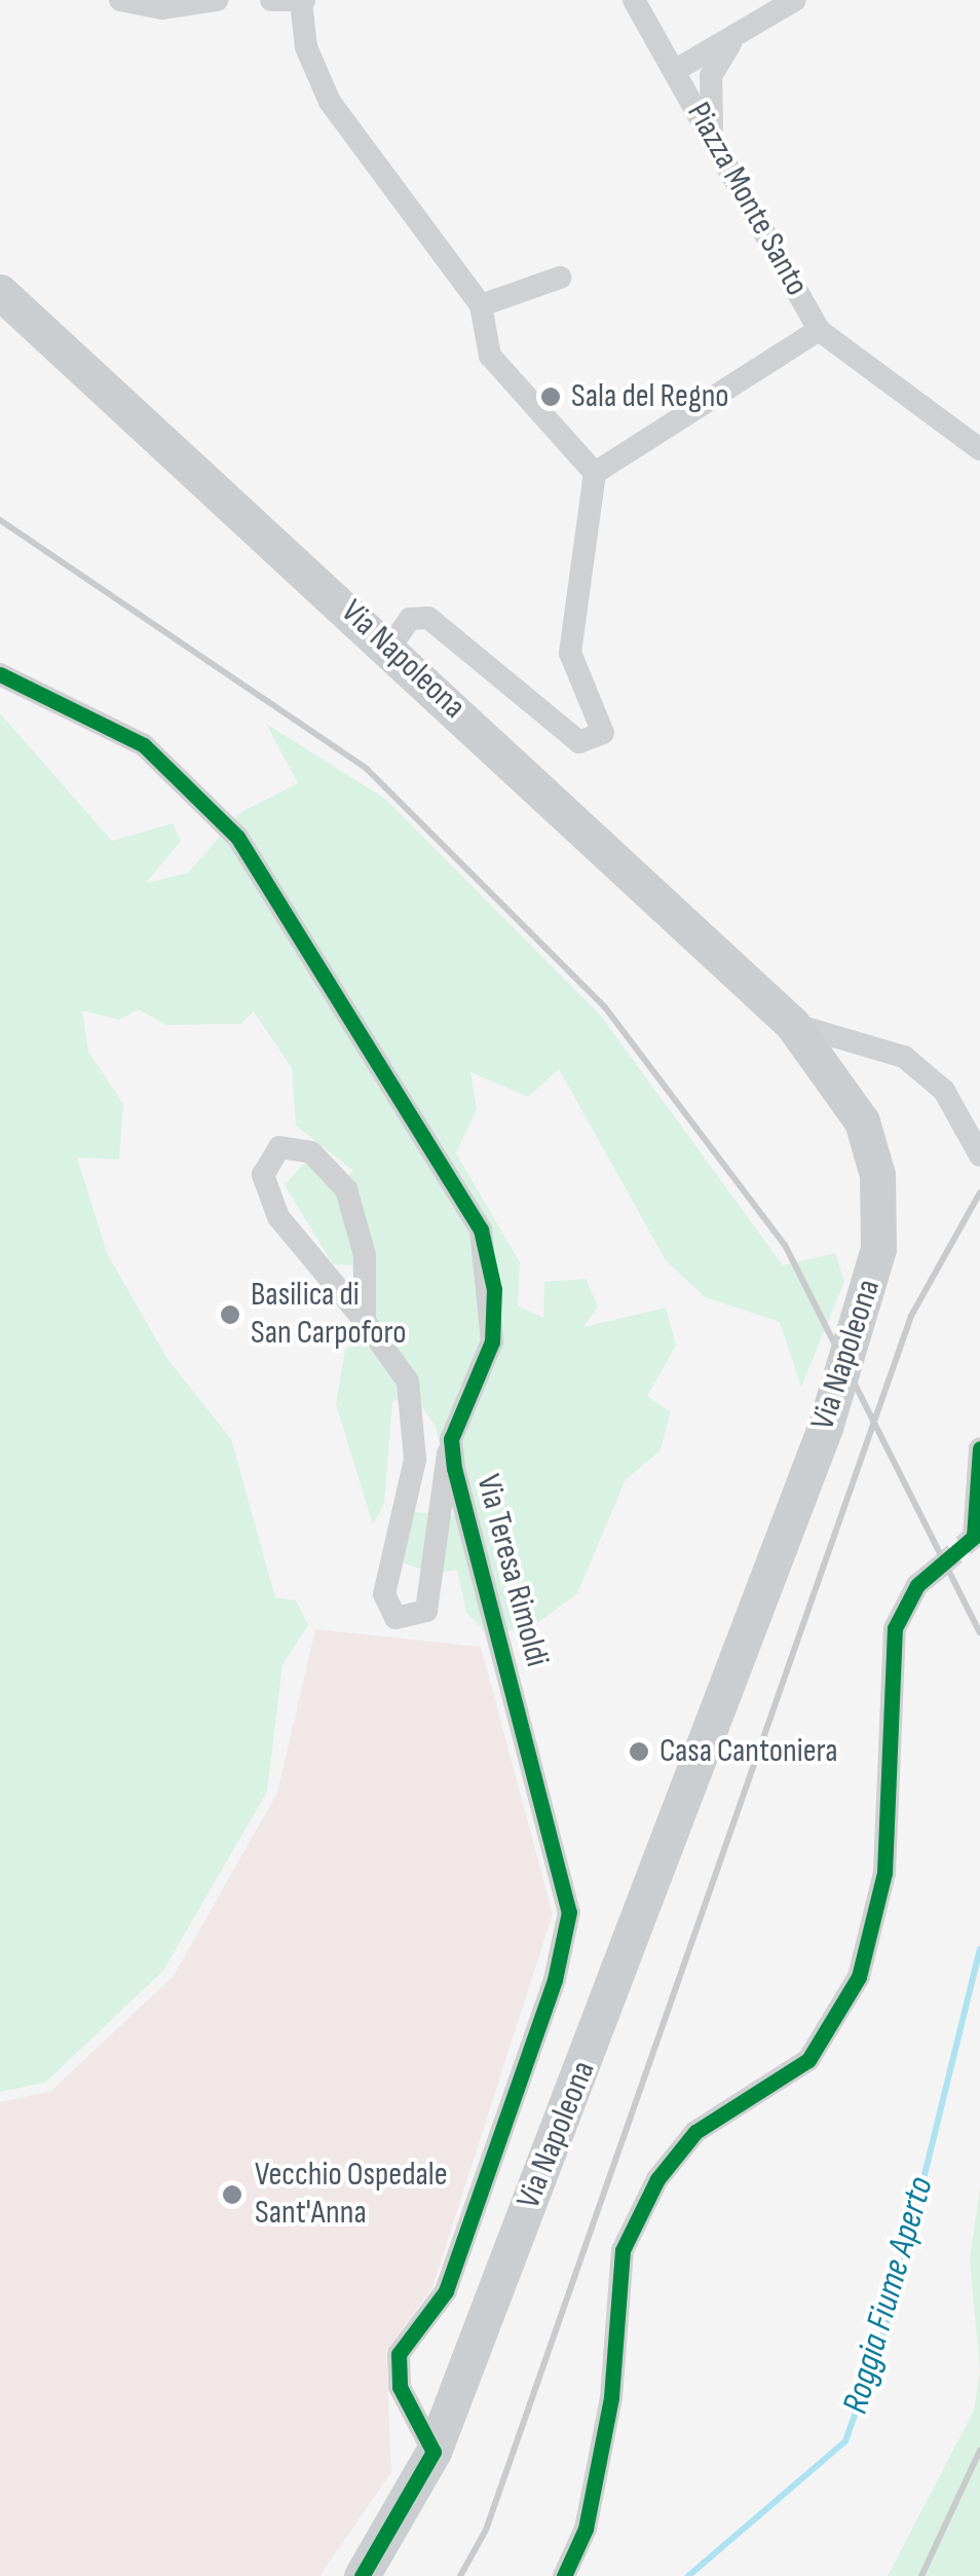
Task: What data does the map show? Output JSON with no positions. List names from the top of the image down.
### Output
{
  "streets": {
    "main road": ["Via Napoleona"],
    "street": ["Piazza Monte Santo", "Via Teresa Rimoldi"]
  },
  "crossings": [
    ["Via Napoleona", "Via Teresa Rimoldi"]
  ],
  "water": ["Roggia Fiume Aperto"],
  "places": [
    "Sala del Regno",
    "Basilica di San Carpoforo",
    "Casa Cantoniera",
    "Vecchio Ospedale Sant'Anna"
  ]
}
